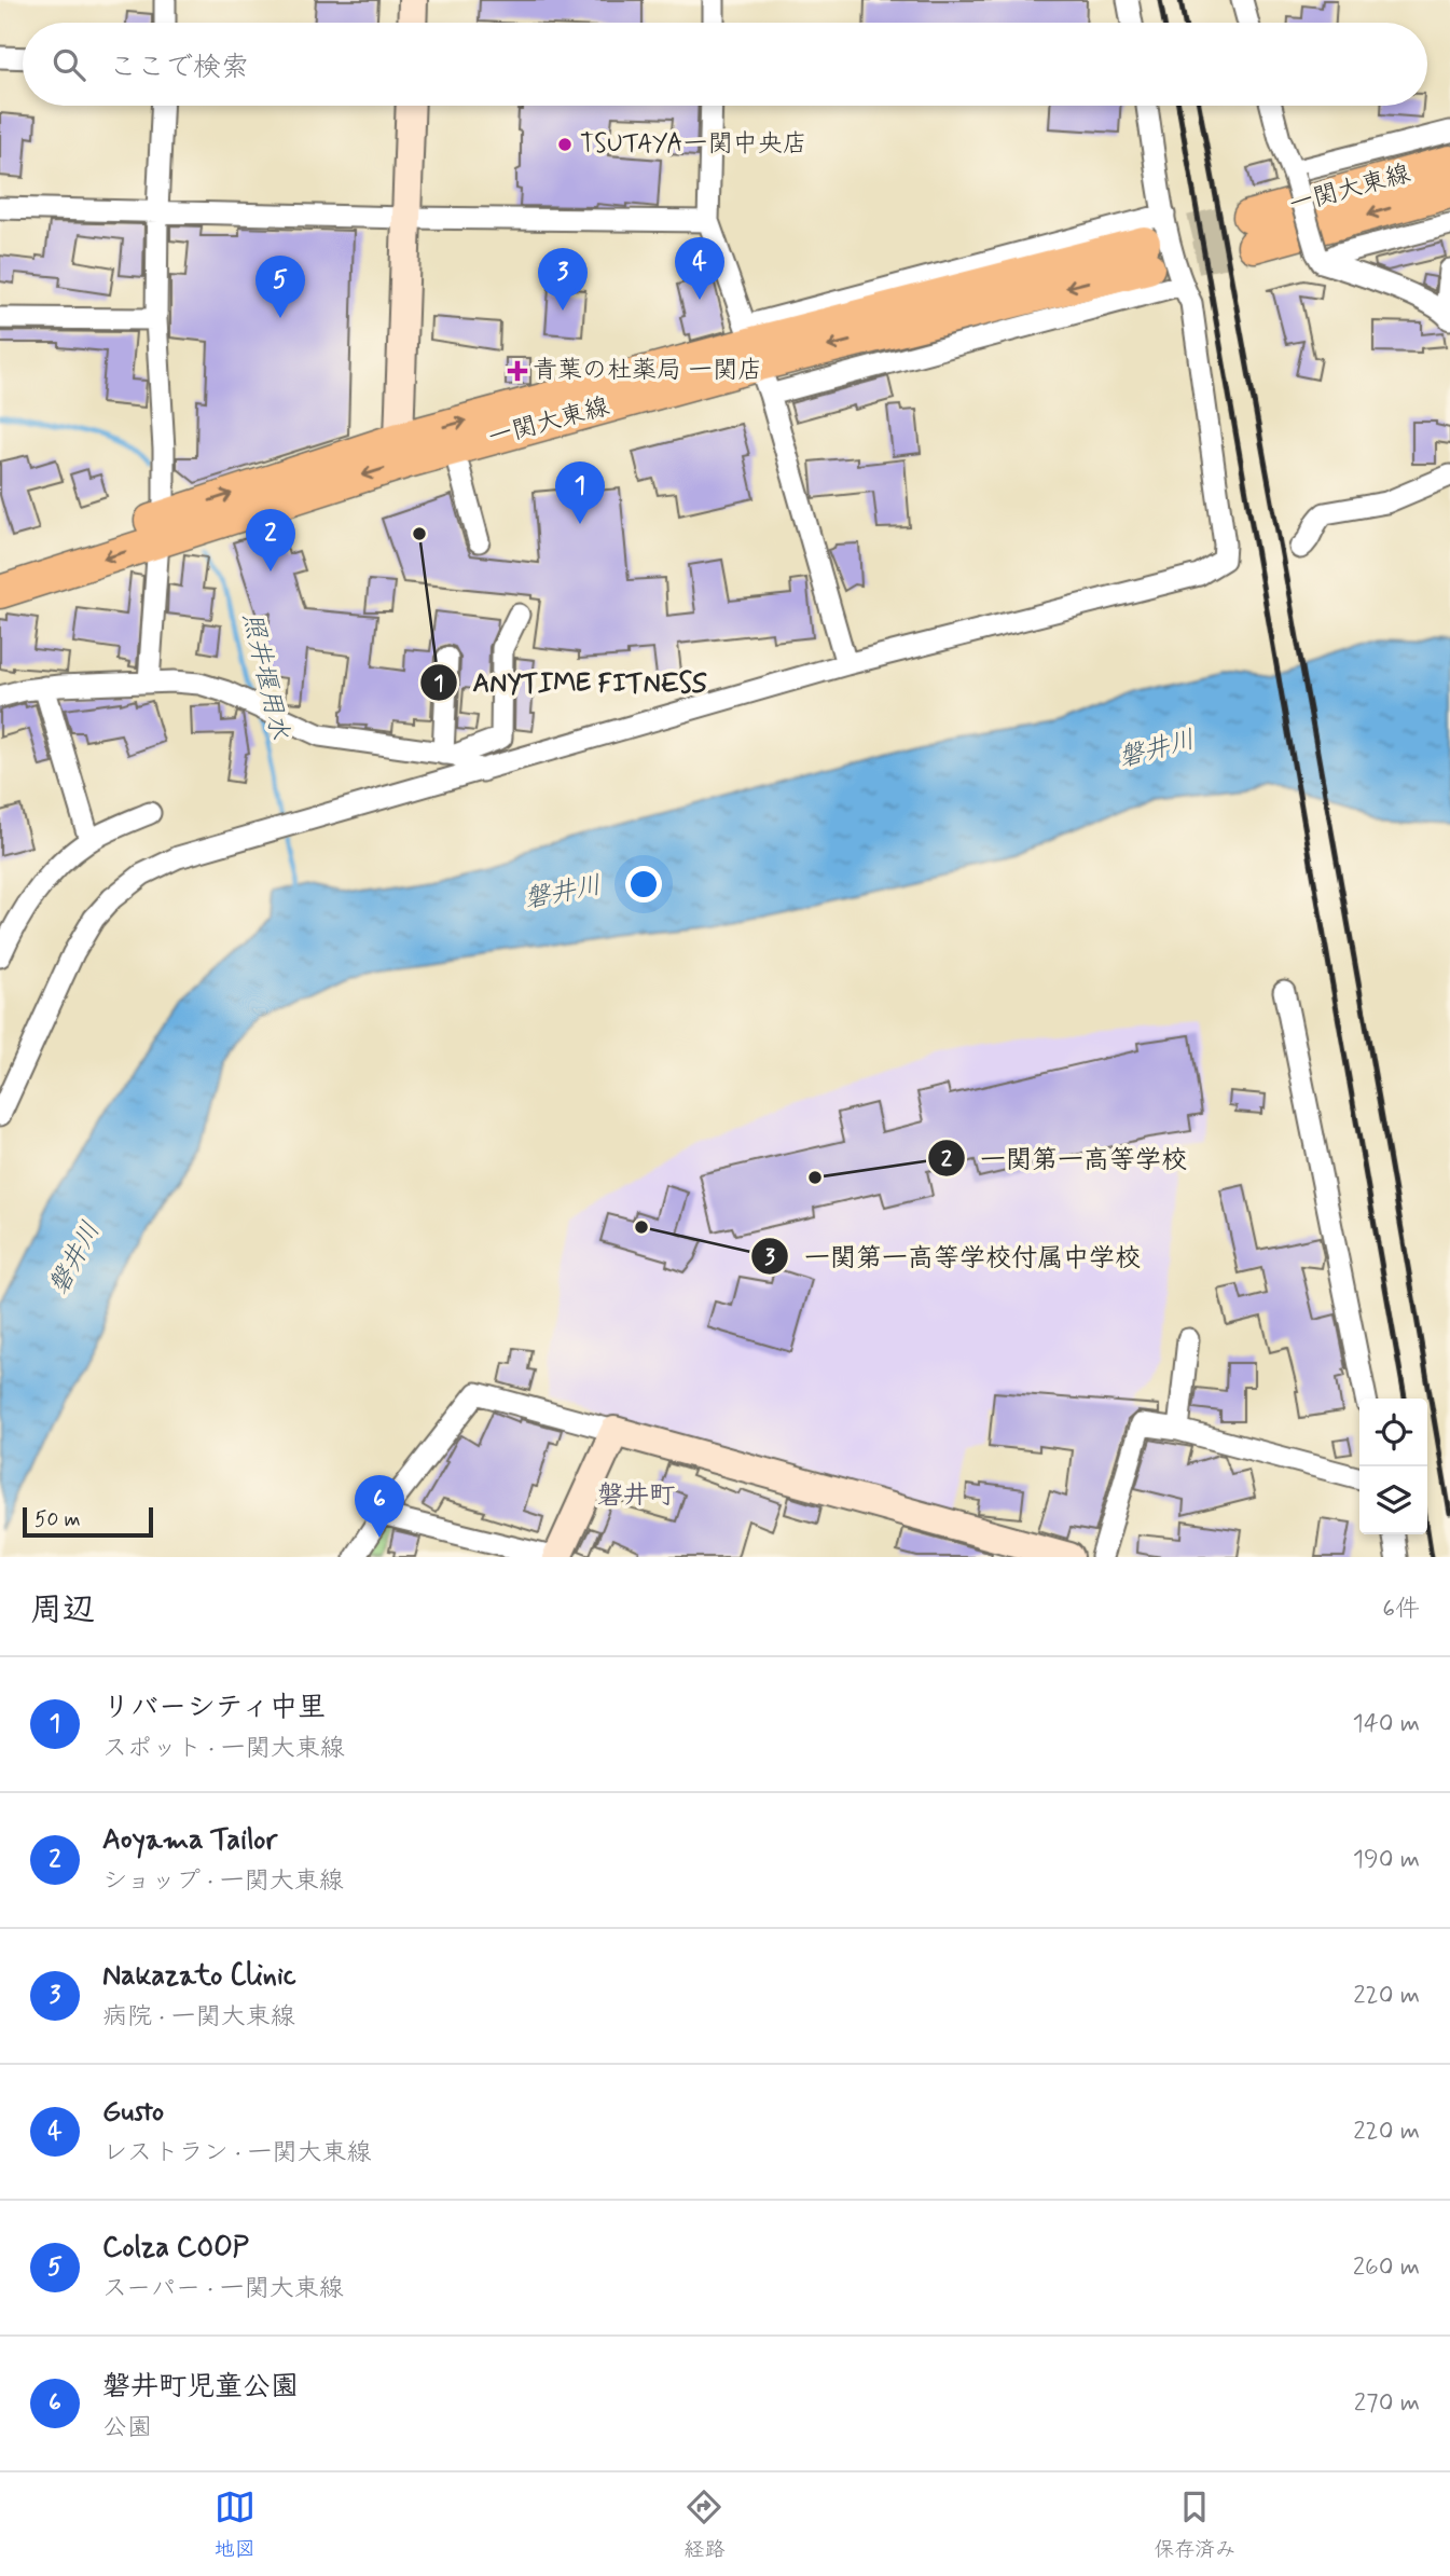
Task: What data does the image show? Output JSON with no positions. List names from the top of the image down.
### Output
{
  "streets": {
    "main road": ["一関大東線"]
  },
  "districts": ["磐井町"],
  "water": ["照井堰用水", "磐井川"],
  "places": {
    "other": [
      "TSUTAYA一関中央店",
      "ANYTIME FITNESS",
      "一関第一高等学校",
      "一関第一高等学校付属中学校"
    ],
    "health": ["青葉の杜薬局 一関店"]
  },
  "scale_bar": "50 m",
  "page": {
    "search": "ここで検索",
    "pins": [
      "4",
      "3",
      "5",
      "1",
      "2",
      "6"
    ],
    "scale": "50 m",
    "heading": ["周辺", "6件"],
    "list": [
      {
        "mark": "1",
        "name": "リバーシティ中里",
        "note": "スポット · 一関大東線",
        "value": "140 m"
      },
      {
        "mark": "2",
        "name": "Aoyama Tailor",
        "note": "ショップ · 一関大東線",
        "value": "190 m"
      },
      {
        "mark": "3",
        "name": "Nakazato Clinic",
        "note": "病院 · 一関大東線",
        "value": "220 m"
      },
      {
        "mark": "4",
        "name": "Gusto",
        "note": "レストラン · 一関大東線",
        "value": "220 m"
      },
      {
        "mark": "5",
        "name": "Colza COOP",
        "note": "スーパー · 一関大東線",
        "value": "260 m"
      },
      {
        "mark": "6",
        "name": "磐井町児童公園",
        "note": "公園",
        "value": "270 m"
      }
    ],
    "nav": ["地図", "経路", "保存済み"]
  }
}
